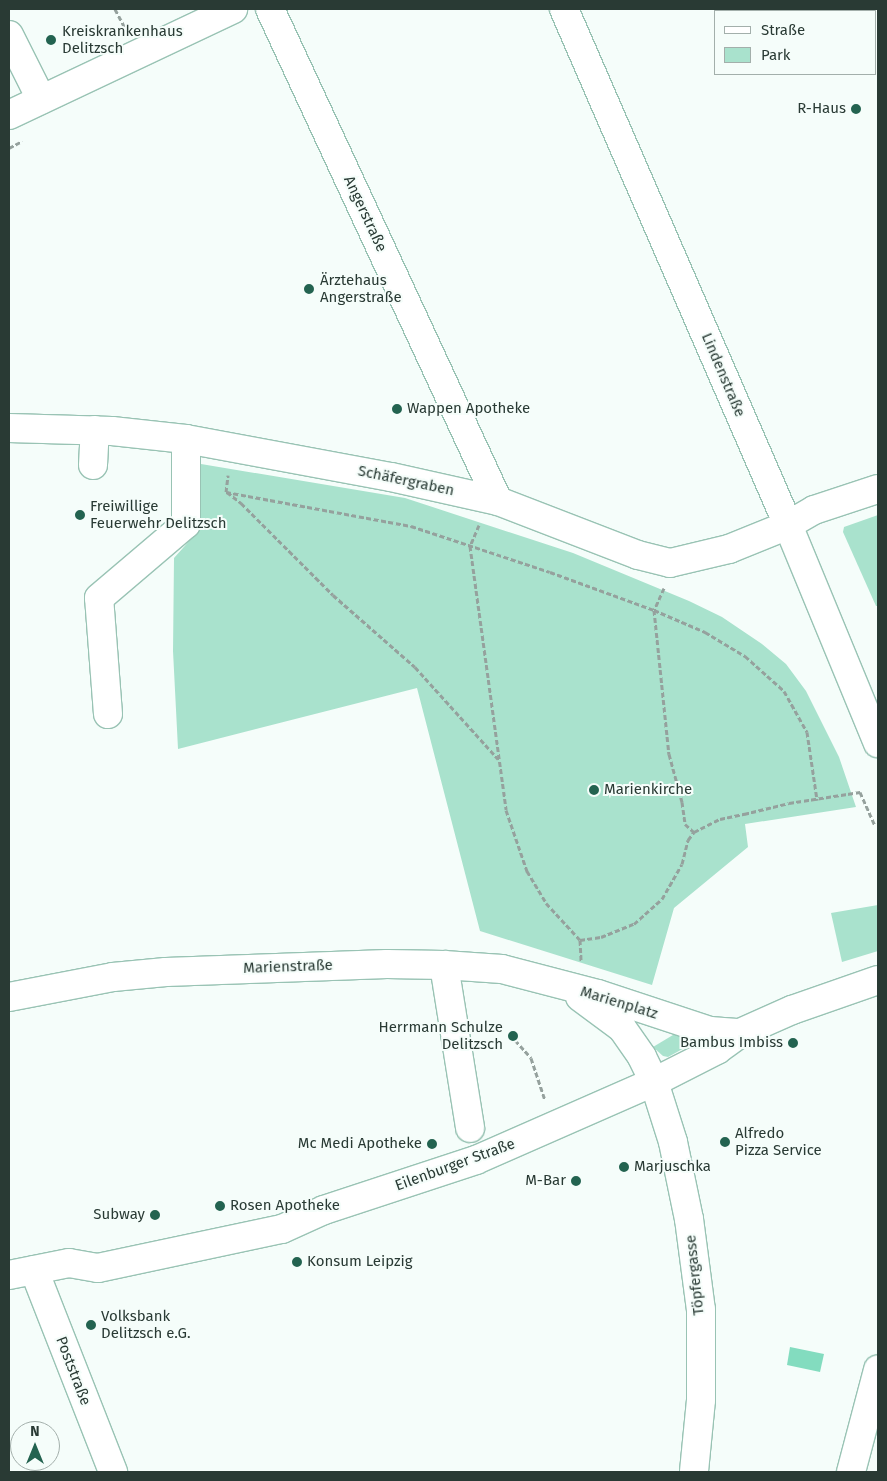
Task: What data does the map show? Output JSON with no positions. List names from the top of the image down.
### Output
{
  "streets": {
    "street": [
      "Angerstraße",
      "Lindenstraße",
      "Schäfergraben",
      "Marienstraße",
      "Marienplatz",
      "Eilenburger Straße",
      "Töpfergasse",
      "Poststraße"
    ]
  },
  "crossings": [
    ["Angerstraße", "Schäfergraben"],
    ["Lindenstraße", "Schäfergraben"],
    ["Marienstraße", "Marienplatz"],
    ["Marienplatz", "Eilenburger Straße"],
    ["Marienplatz", "Töpfergasse"],
    ["Eilenburger Straße", "Töpfergasse"],
    ["Eilenburger Straße", "Poststraße"]
  ],
  "places": [
    "Kreiskrankenhaus Delitzsch",
    "R-Haus",
    "Ärztehaus Angerstraße",
    "Wappen Apotheke",
    "Freiwillige Feuerwehr Delitzsch",
    "Marienkirche",
    "Herrmann Schulze Delitzsch",
    "Bambus Imbiss",
    "Alfredo Pizza Service",
    "Mc Medi Apotheke",
    "Marjuschka",
    "M-Bar",
    "Rosen Apotheke",
    "Subway",
    "Konsum Leipzig",
    "Volksbank Delitzsch e.G."
  ],
  "legend": ["Straße", "Park"],
  "north": "top"
}
